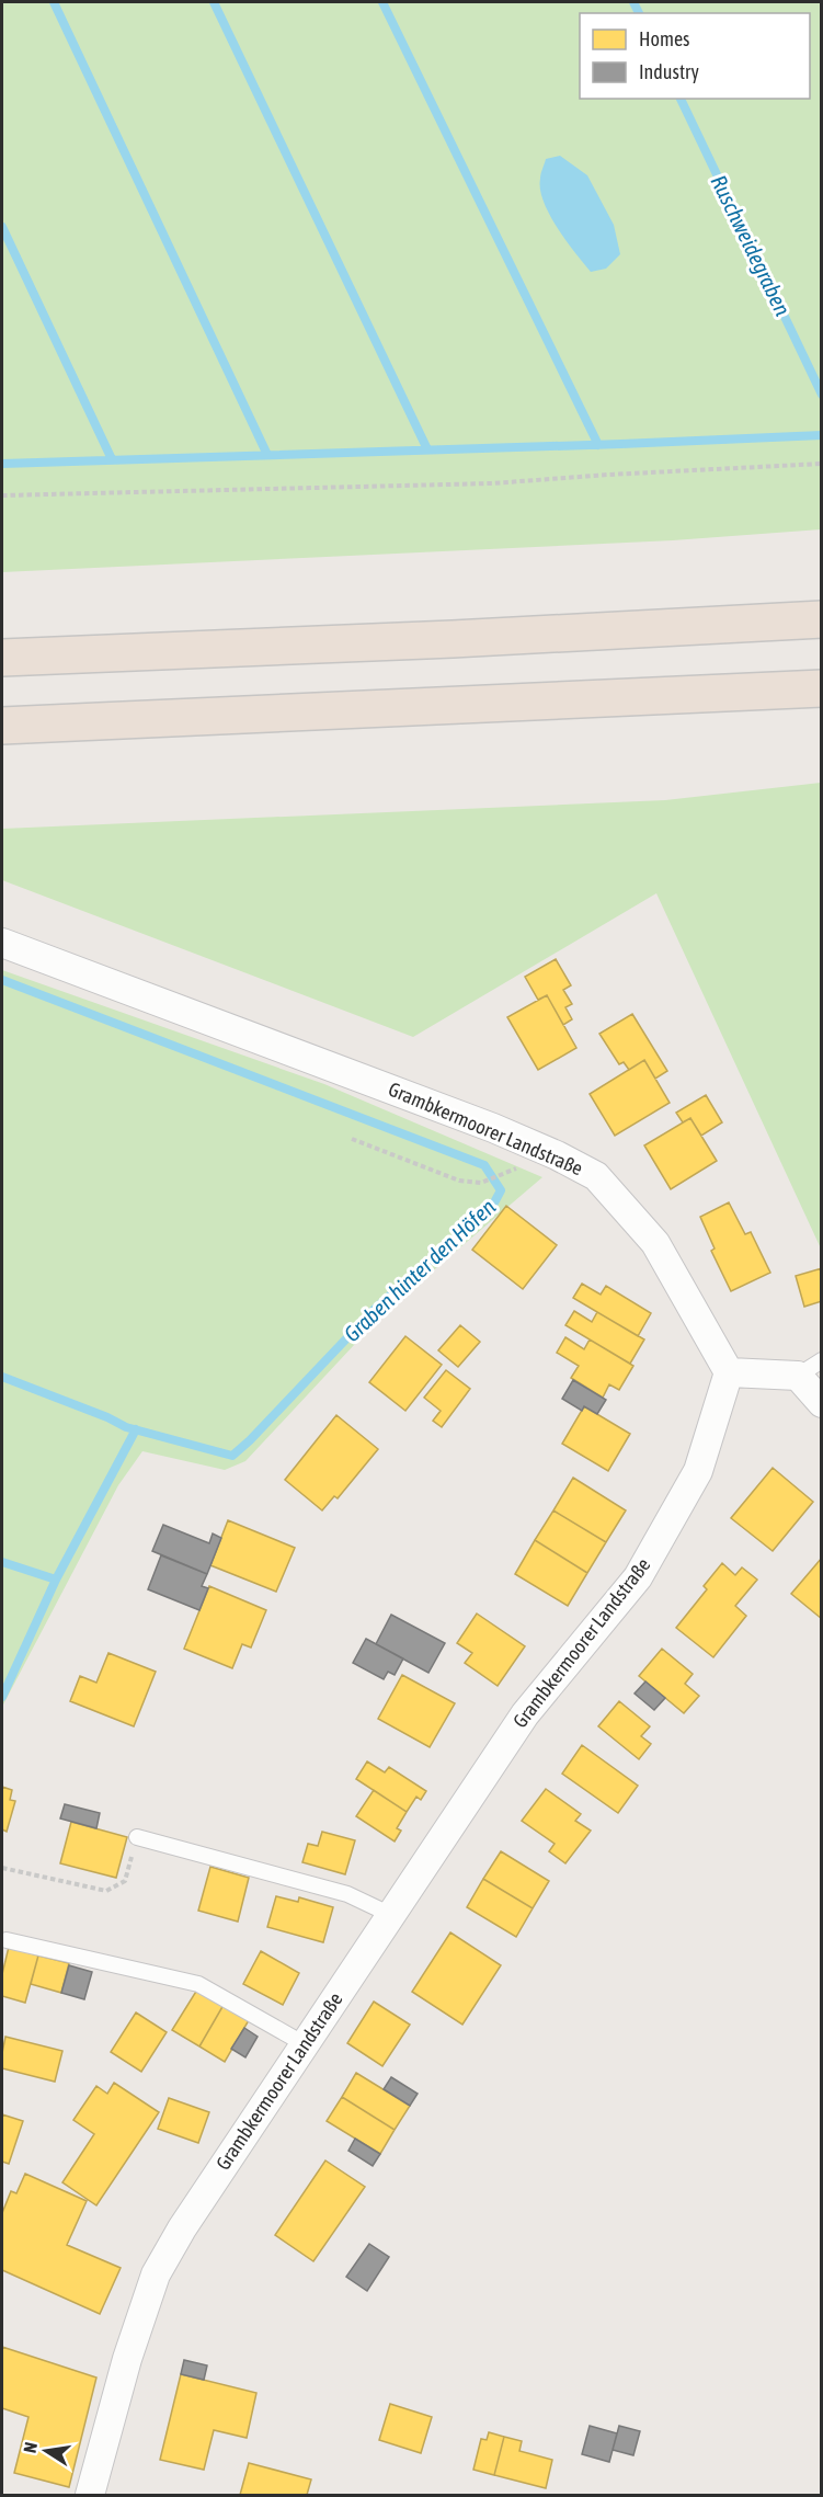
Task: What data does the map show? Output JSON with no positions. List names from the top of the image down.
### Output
{
  "streets": {
    "street": ["Grambkermoorer Landstraße"]
  },
  "water": ["Ruschweidegraben", "Graben hinter den Höfen"],
  "legend": ["Homes", "Industry"],
  "north": "left"
}
